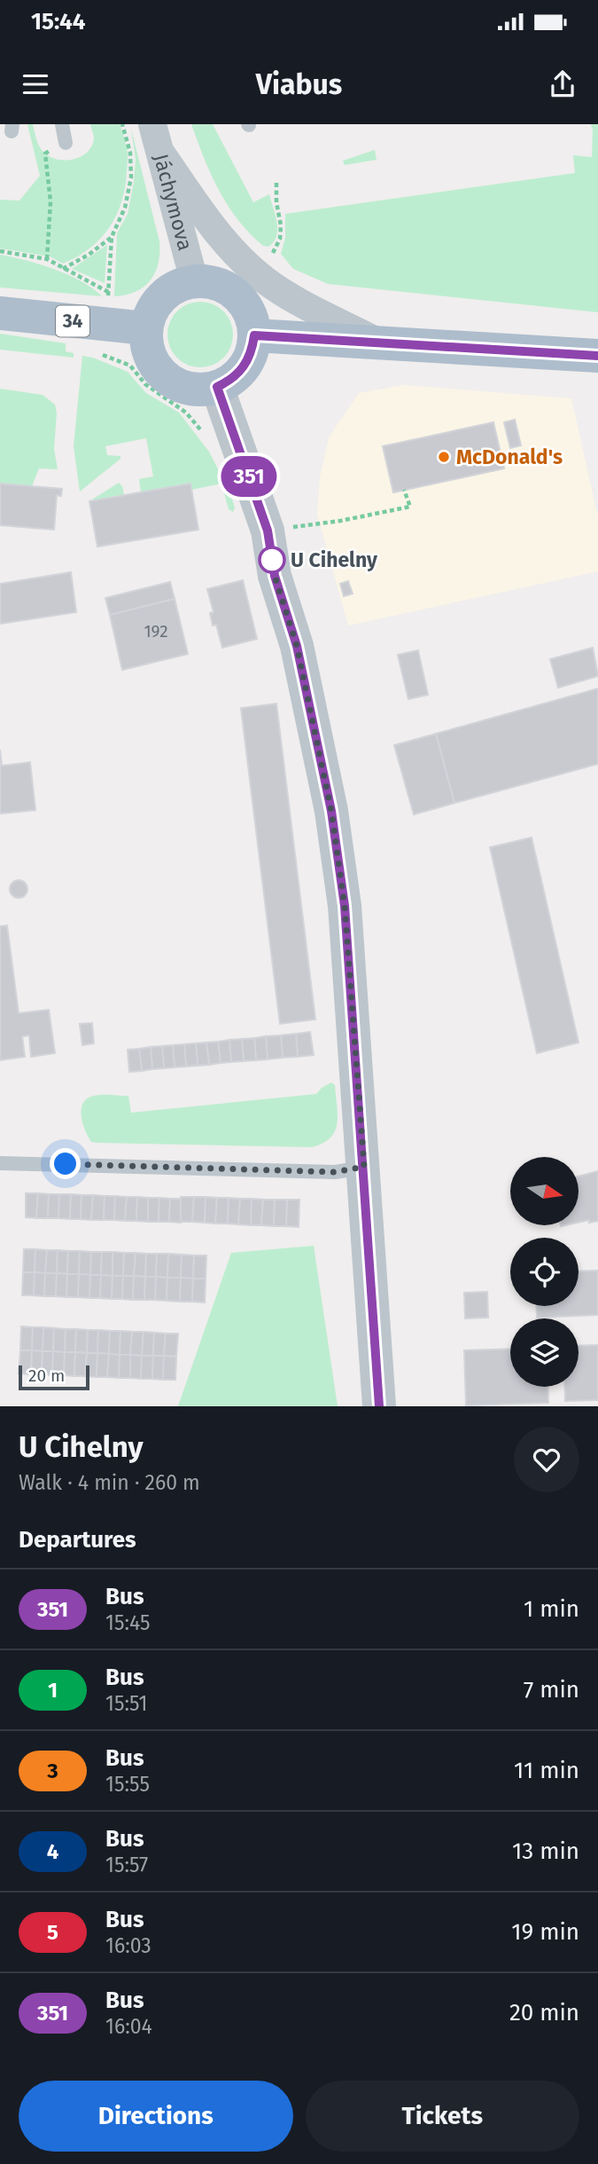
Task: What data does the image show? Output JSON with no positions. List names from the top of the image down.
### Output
{
  "streets": {
    "main road": ["34"],
    "street": ["Jáchymova"]
  },
  "crossings": [
    ["Jáchymova", "34"]
  ],
  "places": ["McDonald's", "U Cihelny"],
  "lines": ["bus line 351"],
  "house_numbers": ["192"],
  "scale_bar": "20 m",
  "north": "right",
  "page": {
    "status": "15:44",
    "header": "Viabus",
    "on_map": "351",
    "scale": "20 m",
    "heading": [
      ["U Cihelny", "Walk · 4 min · 260 m"],
      "Departures"
    ],
    "list": [
      {
        "mark": "351",
        "name": "Bus",
        "note": "15:45",
        "value": "1 min"
      },
      {
        "mark": "1",
        "name": "Bus",
        "note": "15:51",
        "value": "7 min"
      },
      {
        "mark": "3",
        "name": "Bus",
        "note": "15:55",
        "value": "11 min"
      },
      {
        "mark": "4",
        "name": "Bus",
        "note": "15:57",
        "value": "13 min"
      },
      {
        "mark": "5",
        "name": "Bus",
        "note": "16:03",
        "value": "19 min"
      },
      {
        "mark": "351",
        "name": "Bus",
        "note": "16:04",
        "value": "20 min"
      }
    ],
    "buttons": ["Directions", "Tickets"]
  }
}
